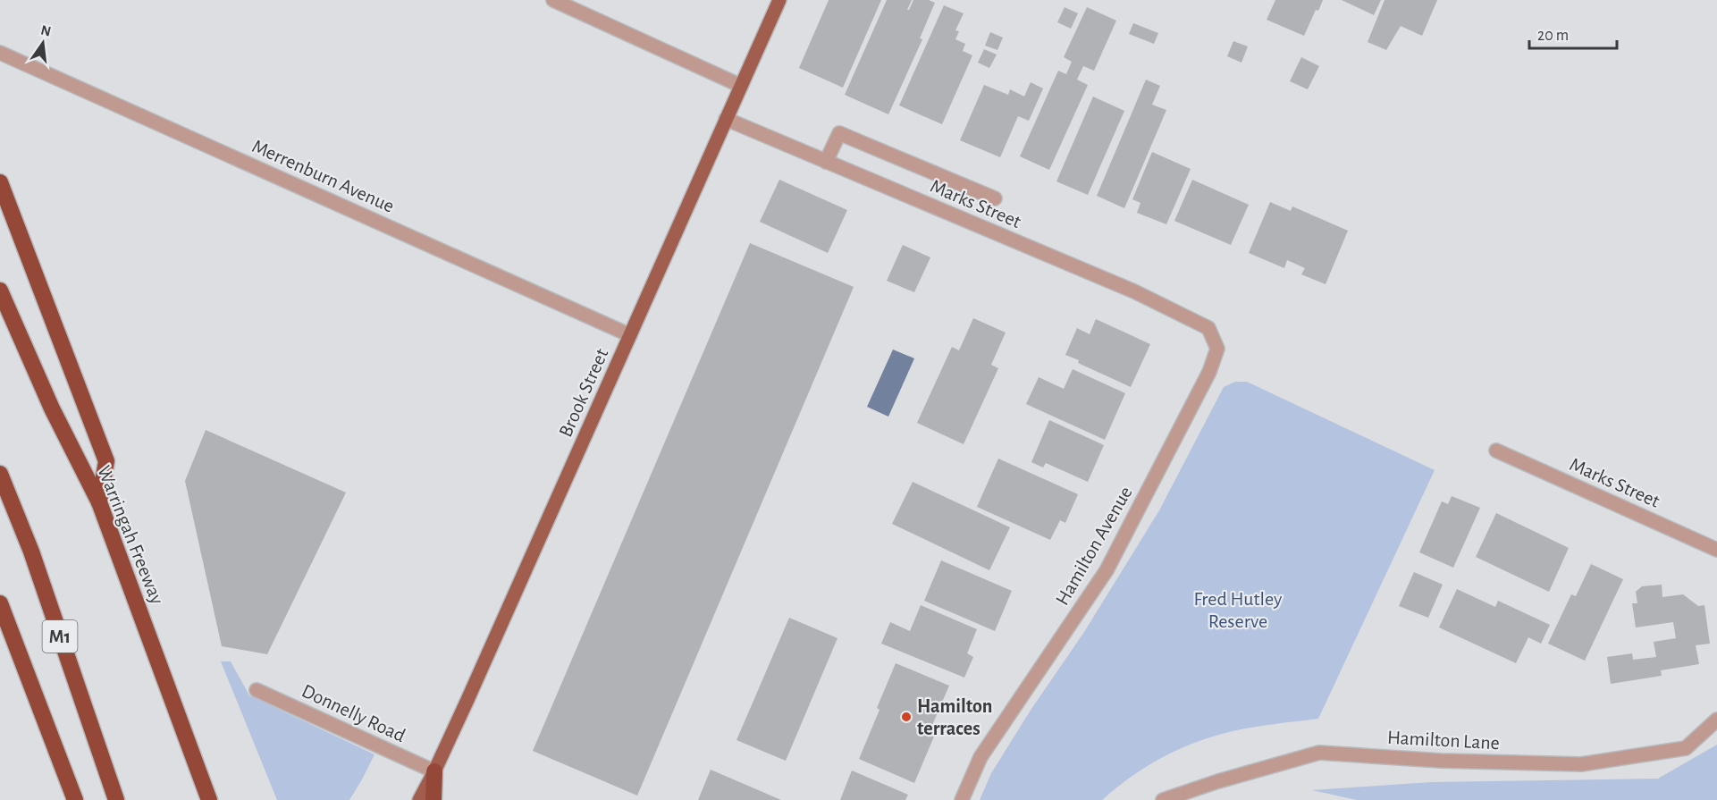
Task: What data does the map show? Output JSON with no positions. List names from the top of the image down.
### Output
{
  "streets": {
    "highway": ["Warringah Freeway", "M1"],
    "main road": ["Brook Street"],
    "street": [
      "Merrenburn Avenue",
      "Marks Street",
      "Hamilton Avenue",
      "Donnelly Road",
      "Hamilton Lane"
    ]
  },
  "crossings": [
    ["Merrenburn Avenue", "Brook Street"],
    ["Marks Street", "Brook Street"],
    ["Marks Street", "Hamilton Avenue"],
    ["Brook Street", "Donnelly Road"]
  ],
  "parks": ["Fred Hutley Reserve"],
  "places": ["Hamilton terraces"],
  "scale_bar": "20 m",
  "north": "top"
}
